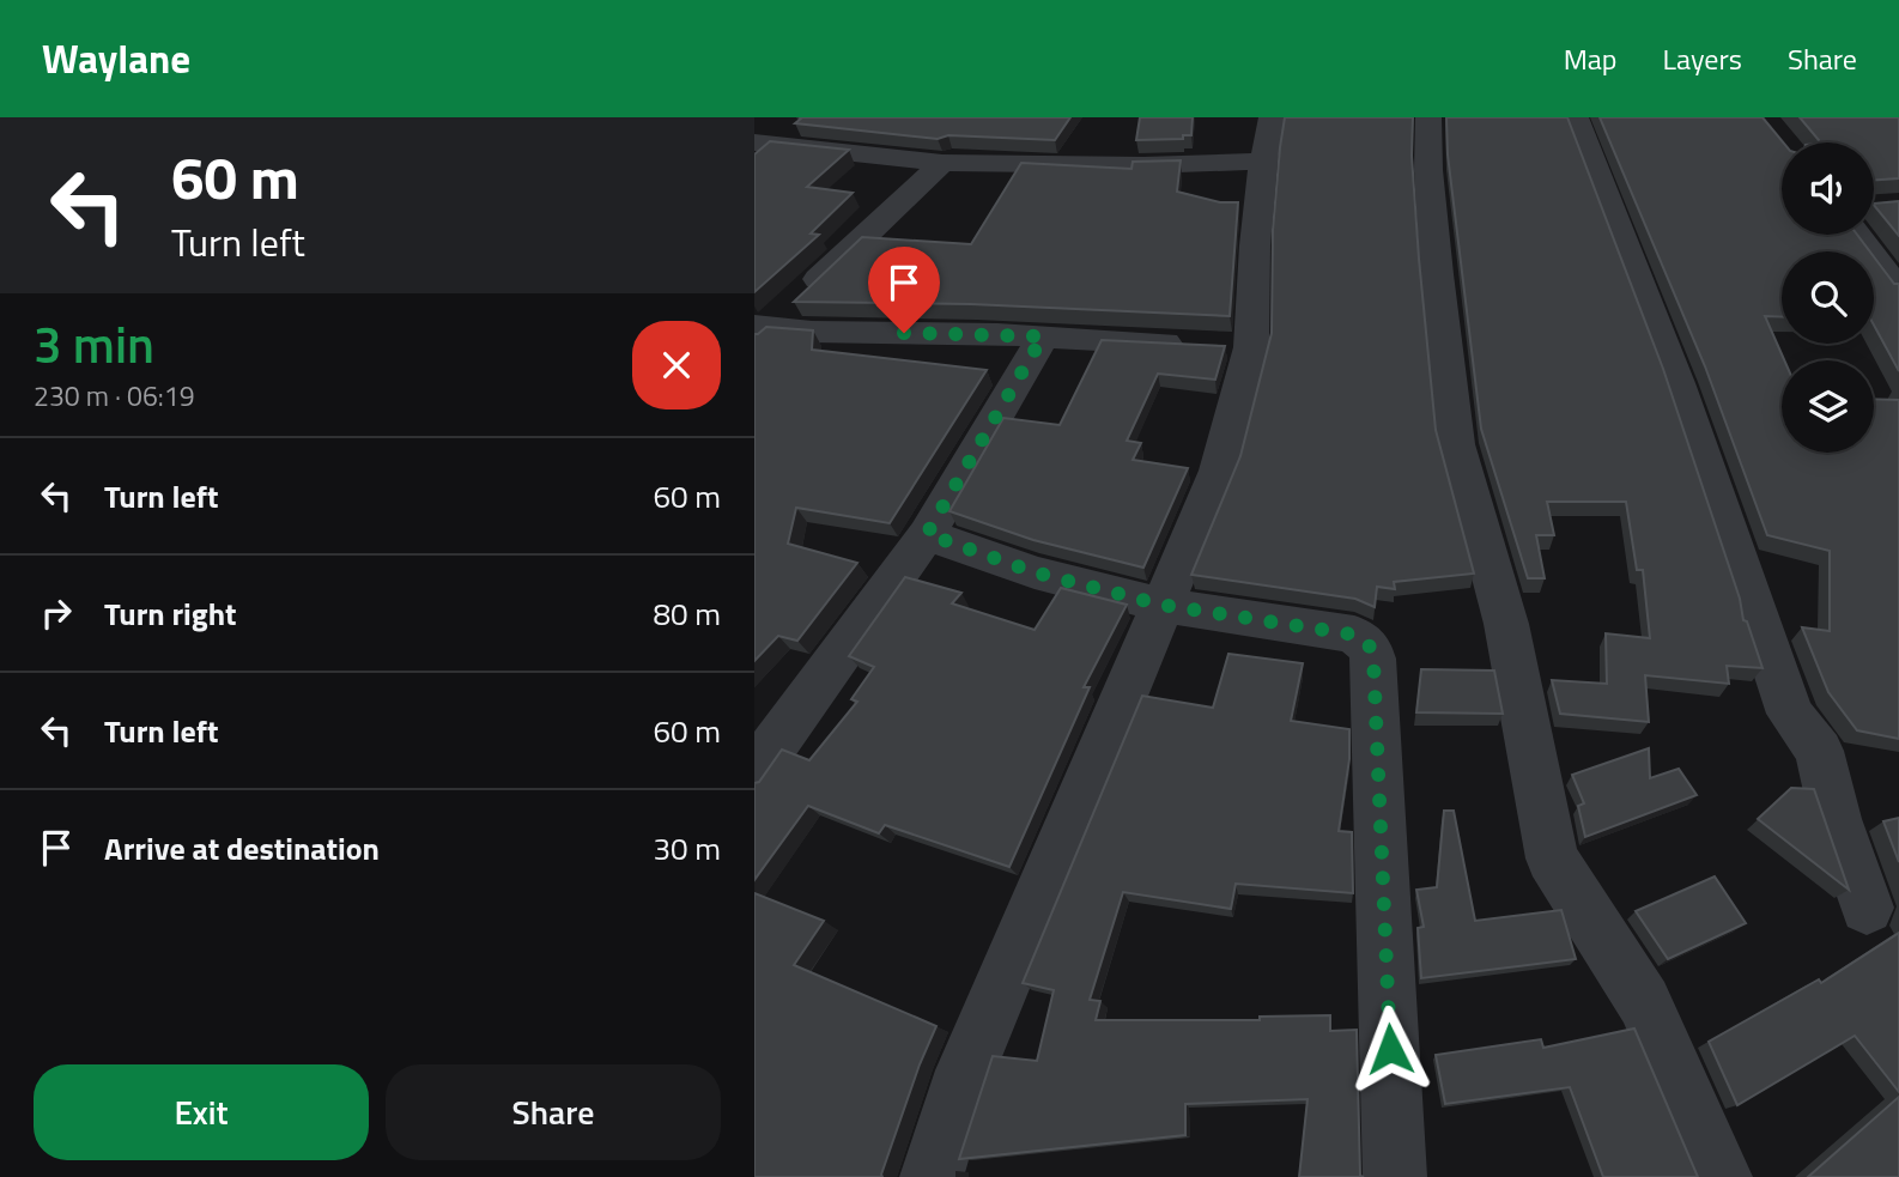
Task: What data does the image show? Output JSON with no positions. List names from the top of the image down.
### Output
{
  "page": {
    "header": "Waylane",
    "nav": ["Map", "Layers", "Share"],
    "turn": ["60 m", "Turn left"],
    "heading": ["3 min", "230 m · 06:19"],
    "list": [
      {
        "name": "Turn left",
        "value": "60 m"
      },
      {
        "name": "Turn right",
        "value": "80 m"
      },
      {
        "name": "Turn left",
        "value": "60 m"
      },
      {
        "name": "Arrive at destination",
        "value": "30 m"
      }
    ],
    "buttons": ["Exit", "Share"]
  }
}
